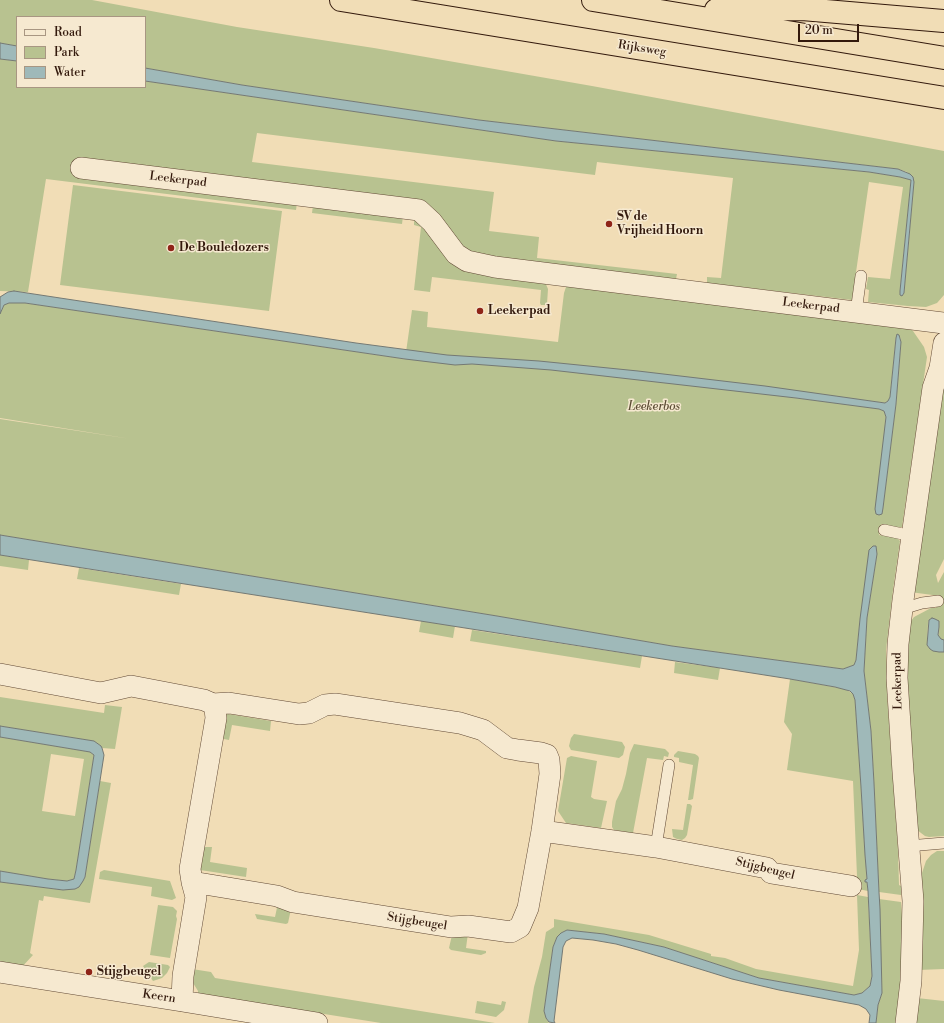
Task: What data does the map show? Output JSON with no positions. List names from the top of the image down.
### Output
{
  "streets": {
    "highway": ["Rijksweg"],
    "street": ["Leekerpad", "Stijgbeugel", "Keern"]
  },
  "parks": ["Leekerbos"],
  "places": [
    "SV de Vrijheid Hoorn",
    "De Bouledozers",
    "Leekerpad",
    "Stijgbeugel"
  ],
  "legend": ["Road", "Park", "Water"],
  "scale_bar": "20 m"
}
